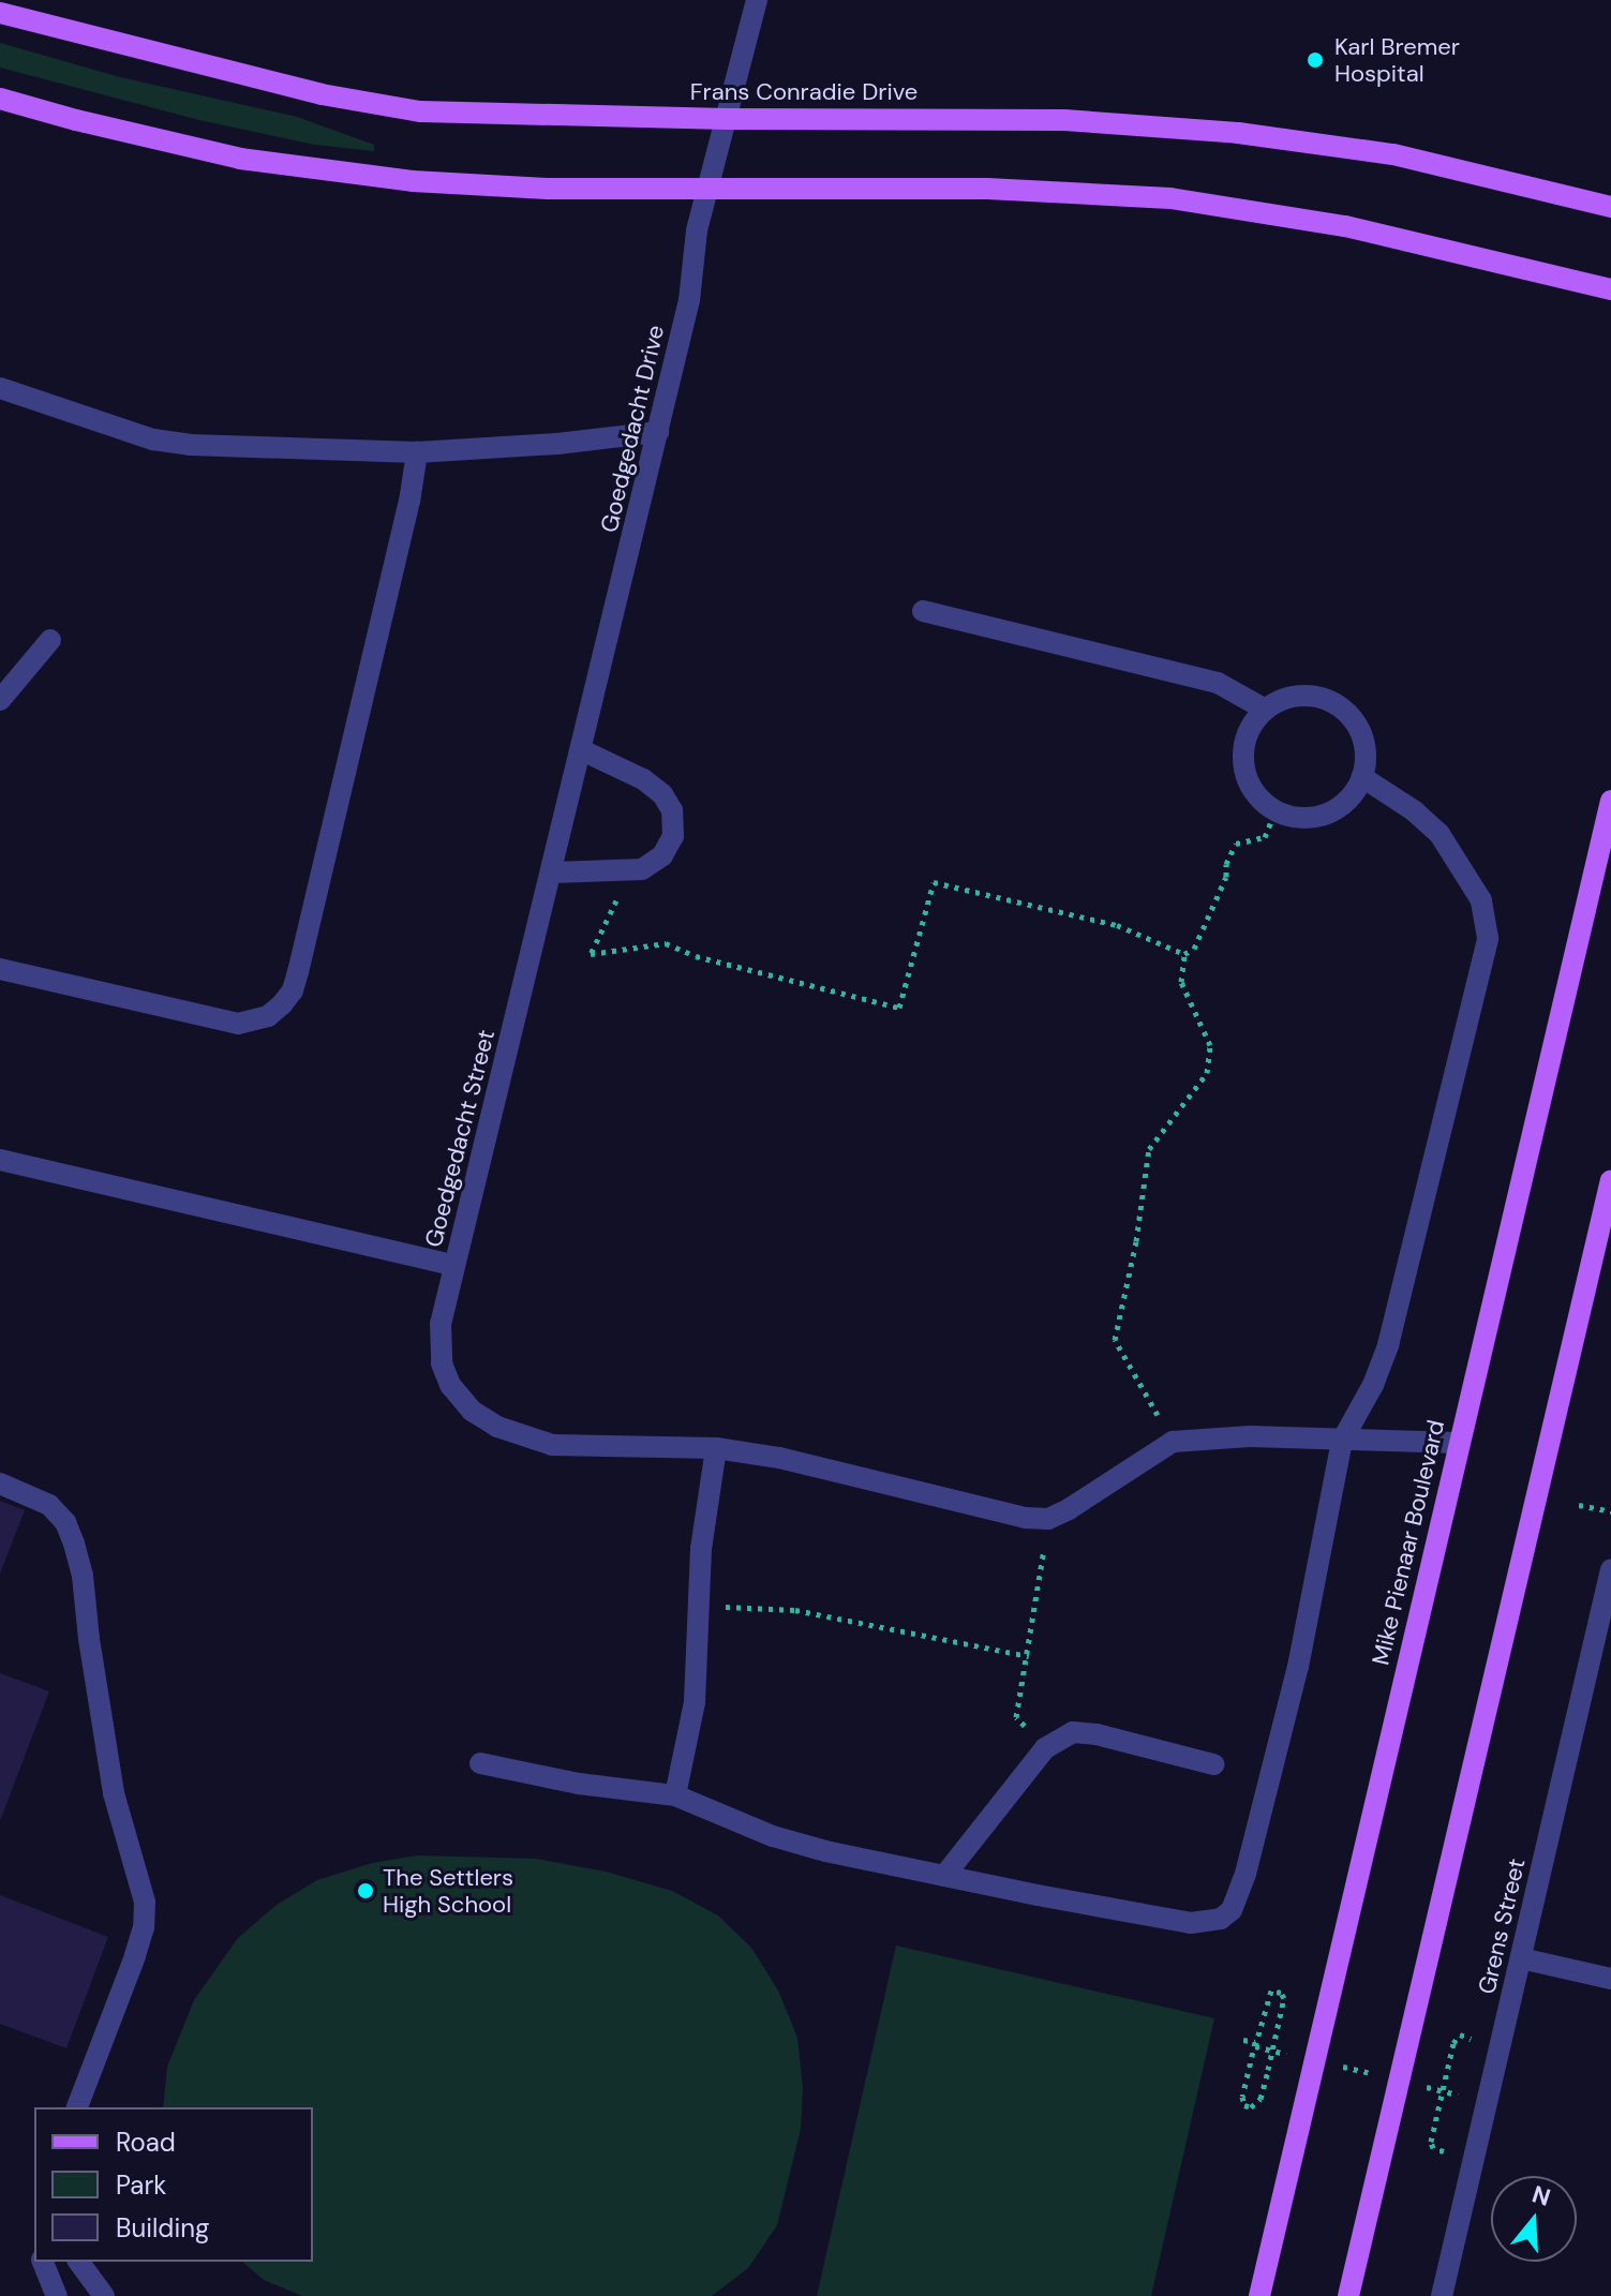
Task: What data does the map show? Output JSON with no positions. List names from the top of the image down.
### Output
{
  "streets": {
    "main road": ["Frans Conradie Drive", "Mike Pienaar Boulevard"],
    "street": ["Goedgedacht Drive", "Goedgedacht Street", "Grens Street"]
  },
  "crossings": [
    ["Frans Conradie Drive", "Goedgedacht Drive"],
    ["Goedgedacht Drive", "Goedgedacht Street"]
  ],
  "places": ["Karl Bremer Hospital", "The Settlers High School"],
  "legend": ["Road", "Park", "Building"],
  "north": "top"
}
